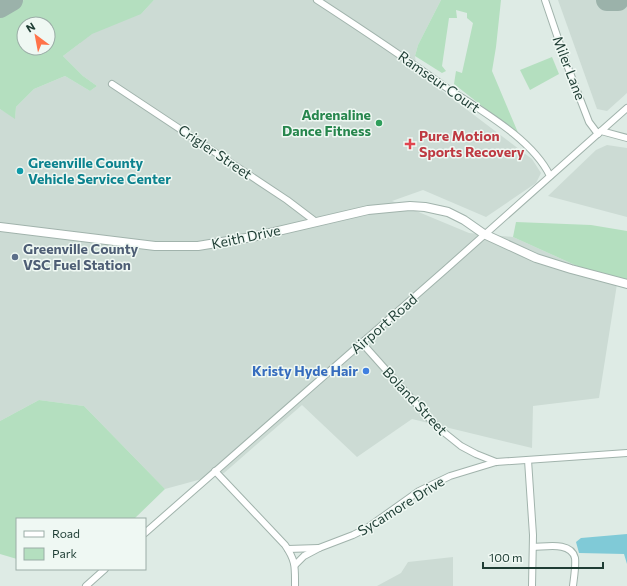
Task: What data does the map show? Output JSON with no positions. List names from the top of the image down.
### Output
{
  "streets": {
    "street": [
      "Miler Lane",
      "Ramseur Court",
      "Crigler Street",
      "Keith Drive",
      "Airport Road",
      "Boland Street",
      "Sycamore Drive"
    ]
  },
  "crossings": [
    ["Miler Lane", "Airport Road"],
    ["Ramseur Court", "Airport Road"],
    ["Crigler Street", "Keith Drive"],
    ["Keith Drive", "Airport Road"],
    ["Airport Road", "Boland Street"],
    ["Boland Street", "Sycamore Drive"]
  ],
  "places": {
    "other": [
      "Adrenaline Dance Fitness",
      "Greenville County Vehicle Service Center",
      "Greenville County VSC Fuel Station",
      "Kristy Hyde Hair"
    ],
    "health": ["Pure Motion Sports Recovery"]
  },
  "legend": ["Road", "Park"],
  "scale_bar": "100 m",
  "north": "top left"
}
